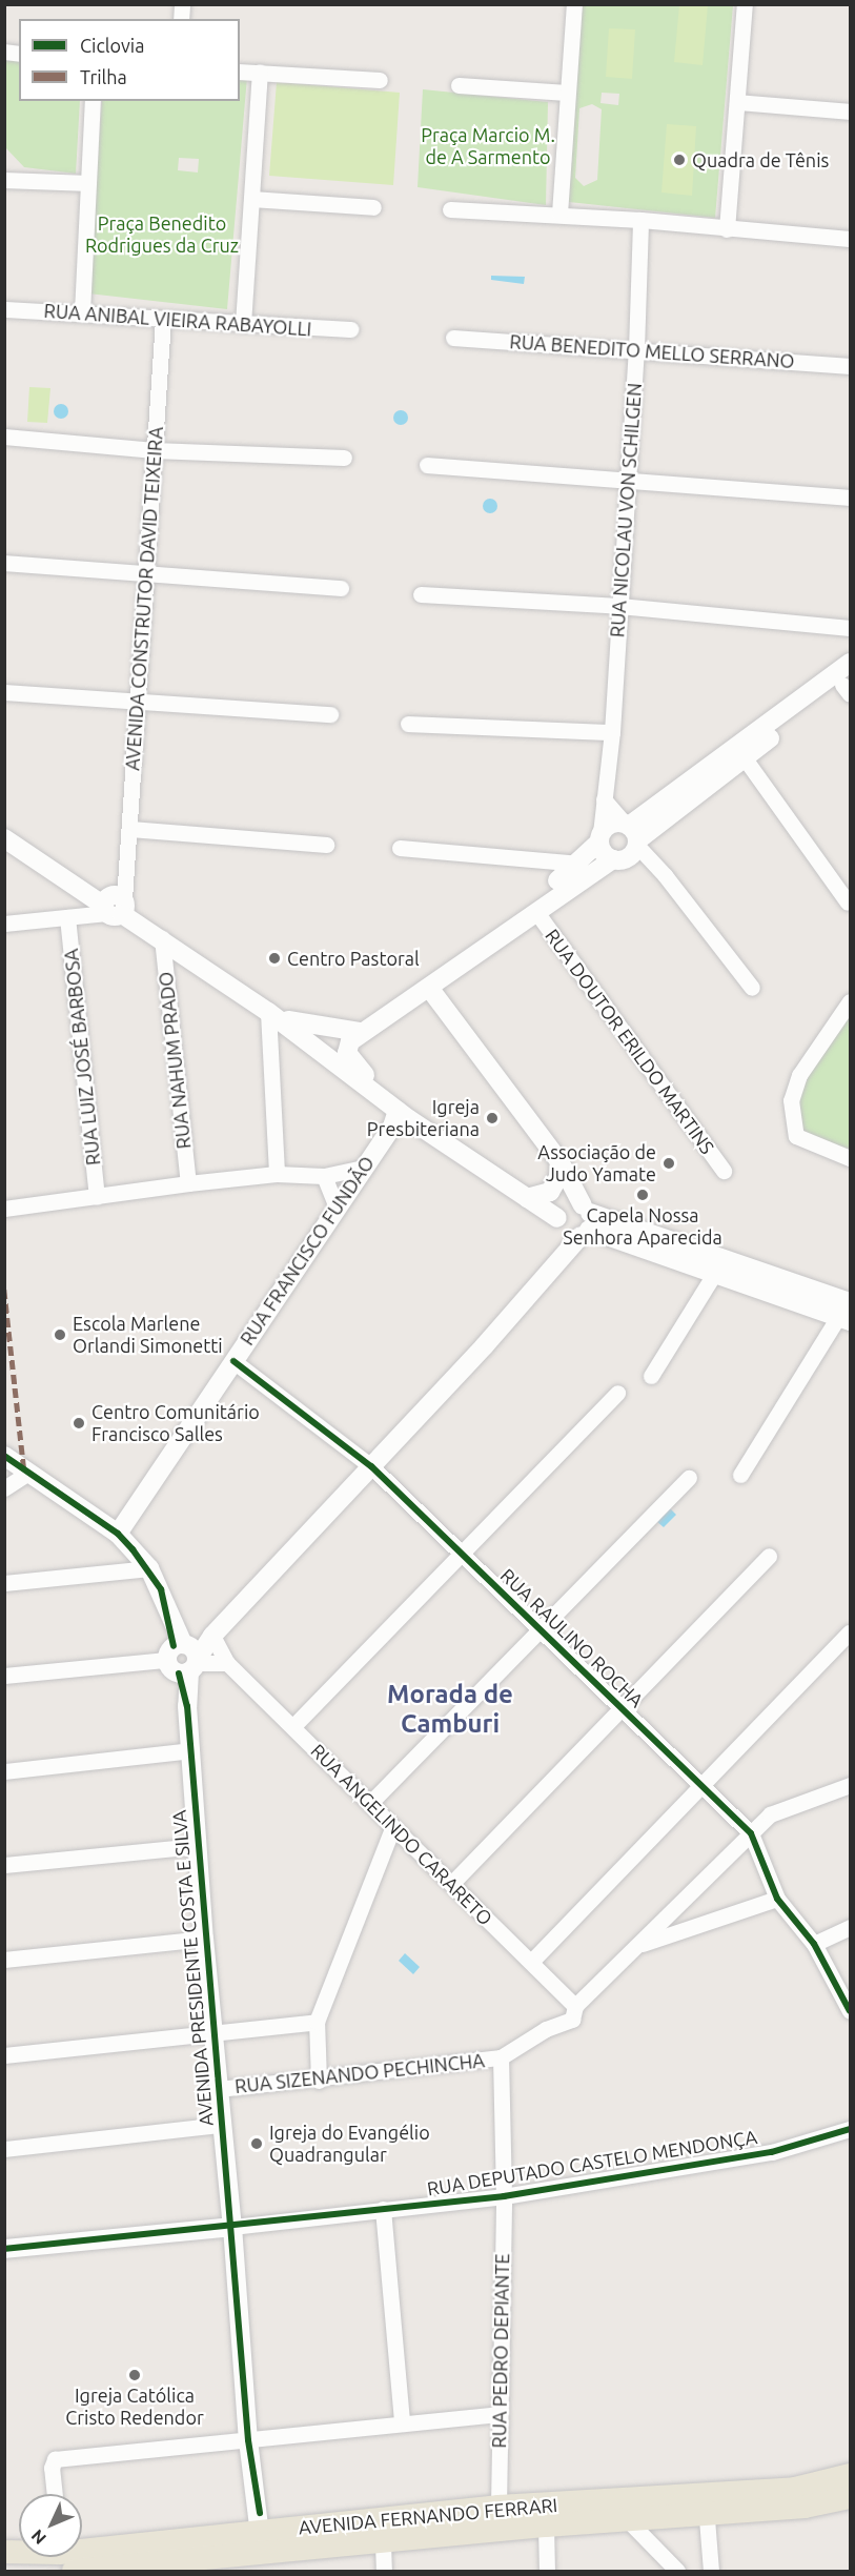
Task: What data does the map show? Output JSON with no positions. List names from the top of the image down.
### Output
{
  "streets": {
    "main road": ["AVENIDA FERNANDO FERRARI"],
    "street": [
      "RUA ANIBAL VIEIRA RABAYOLLI",
      "RUA BENEDITO MELLO SERRANO",
      "RUA NICOLAU VON SCHILGEN",
      "AVENIDA CONSTRUTOR DAVID TEIXEIRA",
      "RUA DOUTOR ERILDO MARTINS",
      "RUA LUIZ JOSÉ BARBOSA",
      "RUA NAHUM PRADO",
      "RUA FRANCISCO FUNDÃO",
      "RUA RAULINO ROCHA",
      "RUA ANGELINDO CARARETO",
      "AVENIDA PRESIDENTE COSTA E SILVA",
      "RUA SIZENANDO PECHINCHA",
      "RUA DEPUTADO CASTELO MENDONÇA",
      "RUA PEDRO DEPIANTE"
    ]
  },
  "crossings": [
    ["RUA ANIBAL VIEIRA RABAYOLLI", "AVENIDA CONSTRUTOR DAVID TEIXEIRA"],
    ["RUA BENEDITO MELLO SERRANO", "RUA NICOLAU VON SCHILGEN"],
    ["RUA FRANCISCO FUNDÃO", "RUA RAULINO ROCHA"],
    ["RUA FRANCISCO FUNDÃO", "AVENIDA PRESIDENTE COSTA E SILVA"],
    ["AVENIDA PRESIDENTE COSTA E SILVA", "RUA SIZENANDO PECHINCHA"],
    ["AVENIDA PRESIDENTE COSTA E SILVA", "RUA DEPUTADO CASTELO MENDONÇA"],
    ["AVENIDA PRESIDENTE COSTA E SILVA", "AVENIDA FERNANDO FERRARI"],
    ["RUA SIZENANDO PECHINCHA", "RUA PEDRO DEPIANTE"],
    ["RUA DEPUTADO CASTELO MENDONÇA", "RUA PEDRO DEPIANTE"],
    ["RUA PEDRO DEPIANTE", "AVENIDA FERNANDO FERRARI"]
  ],
  "districts": ["Morada de Camburi"],
  "parks": ["Praça Marcio M. de A Sarmento", "Praça Benedito Rodrigues da Cruz"],
  "places": [
    "Quadra de Tênis",
    "Centro Pastoral",
    "Igreja Presbiteriana",
    "Associação de Judo Yamate",
    "Capela Nossa Senhora Aparecida",
    "Escola Marlene Orlandi Simonetti",
    "Centro Comunitário Francisco Salles",
    "Igreja do Evangélio Quadrangular",
    "Igreja Católica Cristo Redendor"
  ],
  "legend": ["Ciclovia", "Trilha"],
  "north": "bottom left"
}
